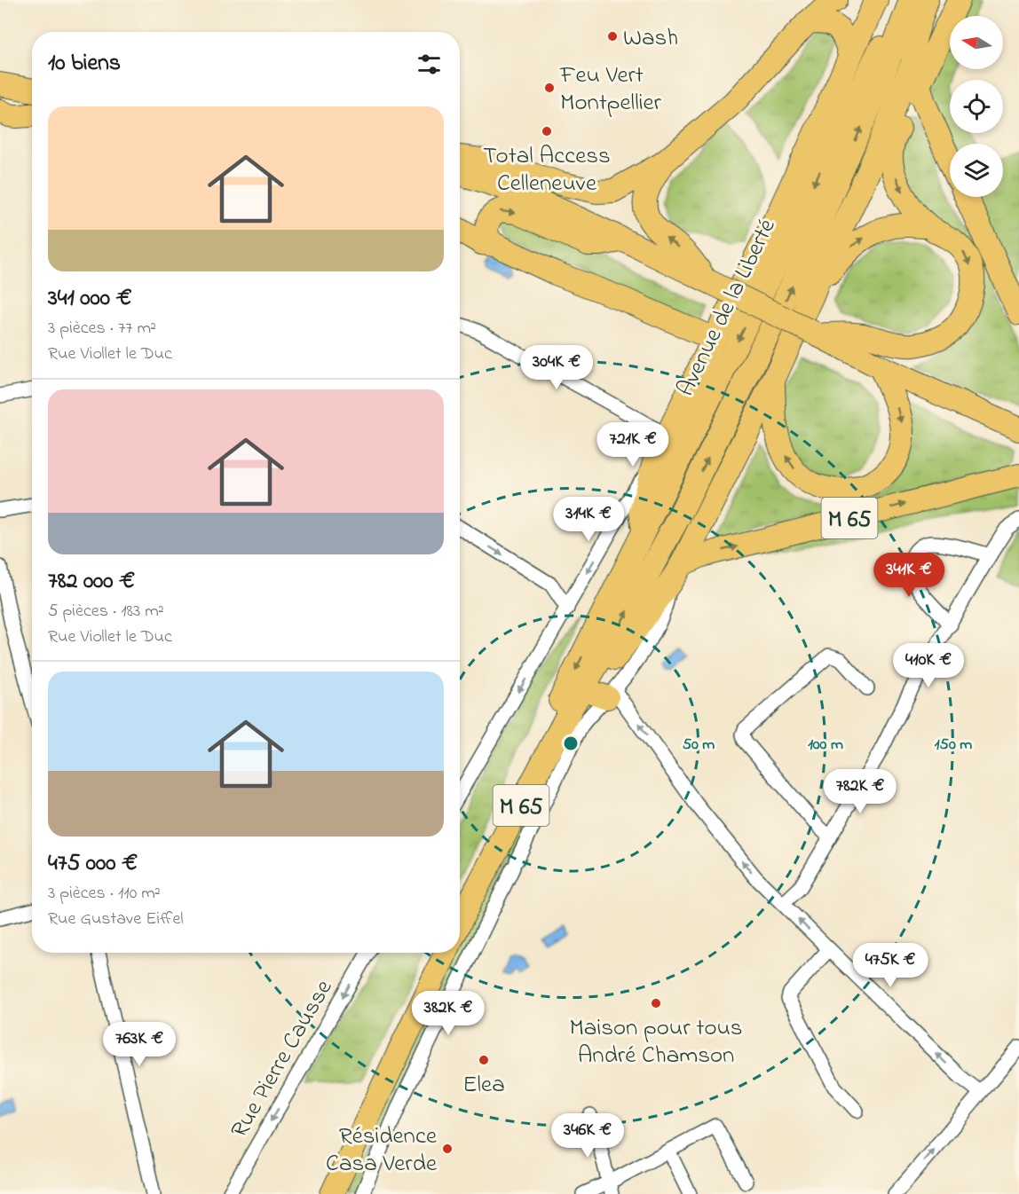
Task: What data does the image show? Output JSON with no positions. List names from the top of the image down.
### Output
{
  "streets": {
    "main road": ["Avenue de la Liberté", "M 65"],
    "street": ["Rue Pierre Causse"]
  },
  "crossings": [
    ["Avenue de la Liberté", "M 65"]
  ],
  "places": [
    "Wash",
    "Feu Vert Montpellier",
    "Total Access Celleneuve",
    "Maison pour tous André Chamson",
    "Elea",
    "Résidence Casa Verde"
  ],
  "north": "left",
  "page": {
    "heading": "10 biens",
    "list": [
      {
        "name": "341 000 €",
        "note": "3 pièces · 77 m² · Rue Viollet le Duc"
      },
      {
        "name": "782 000 €",
        "note": "5 pièces · 183 m² · Rue Viollet le Duc"
      },
      {
        "name": "475 000 €",
        "note": "3 pièces · 110 m² · Rue Gustave Eiffel"
      }
    ],
    "price": [
      "304K €",
      "721K €",
      "314K €",
      "341K €",
      "410K €",
      "782K €",
      "475K €",
      "382K €",
      "763K €",
      "346K €"
    ]
  },
  "rings": ["50 m", "100 m", "150 m"]
}
